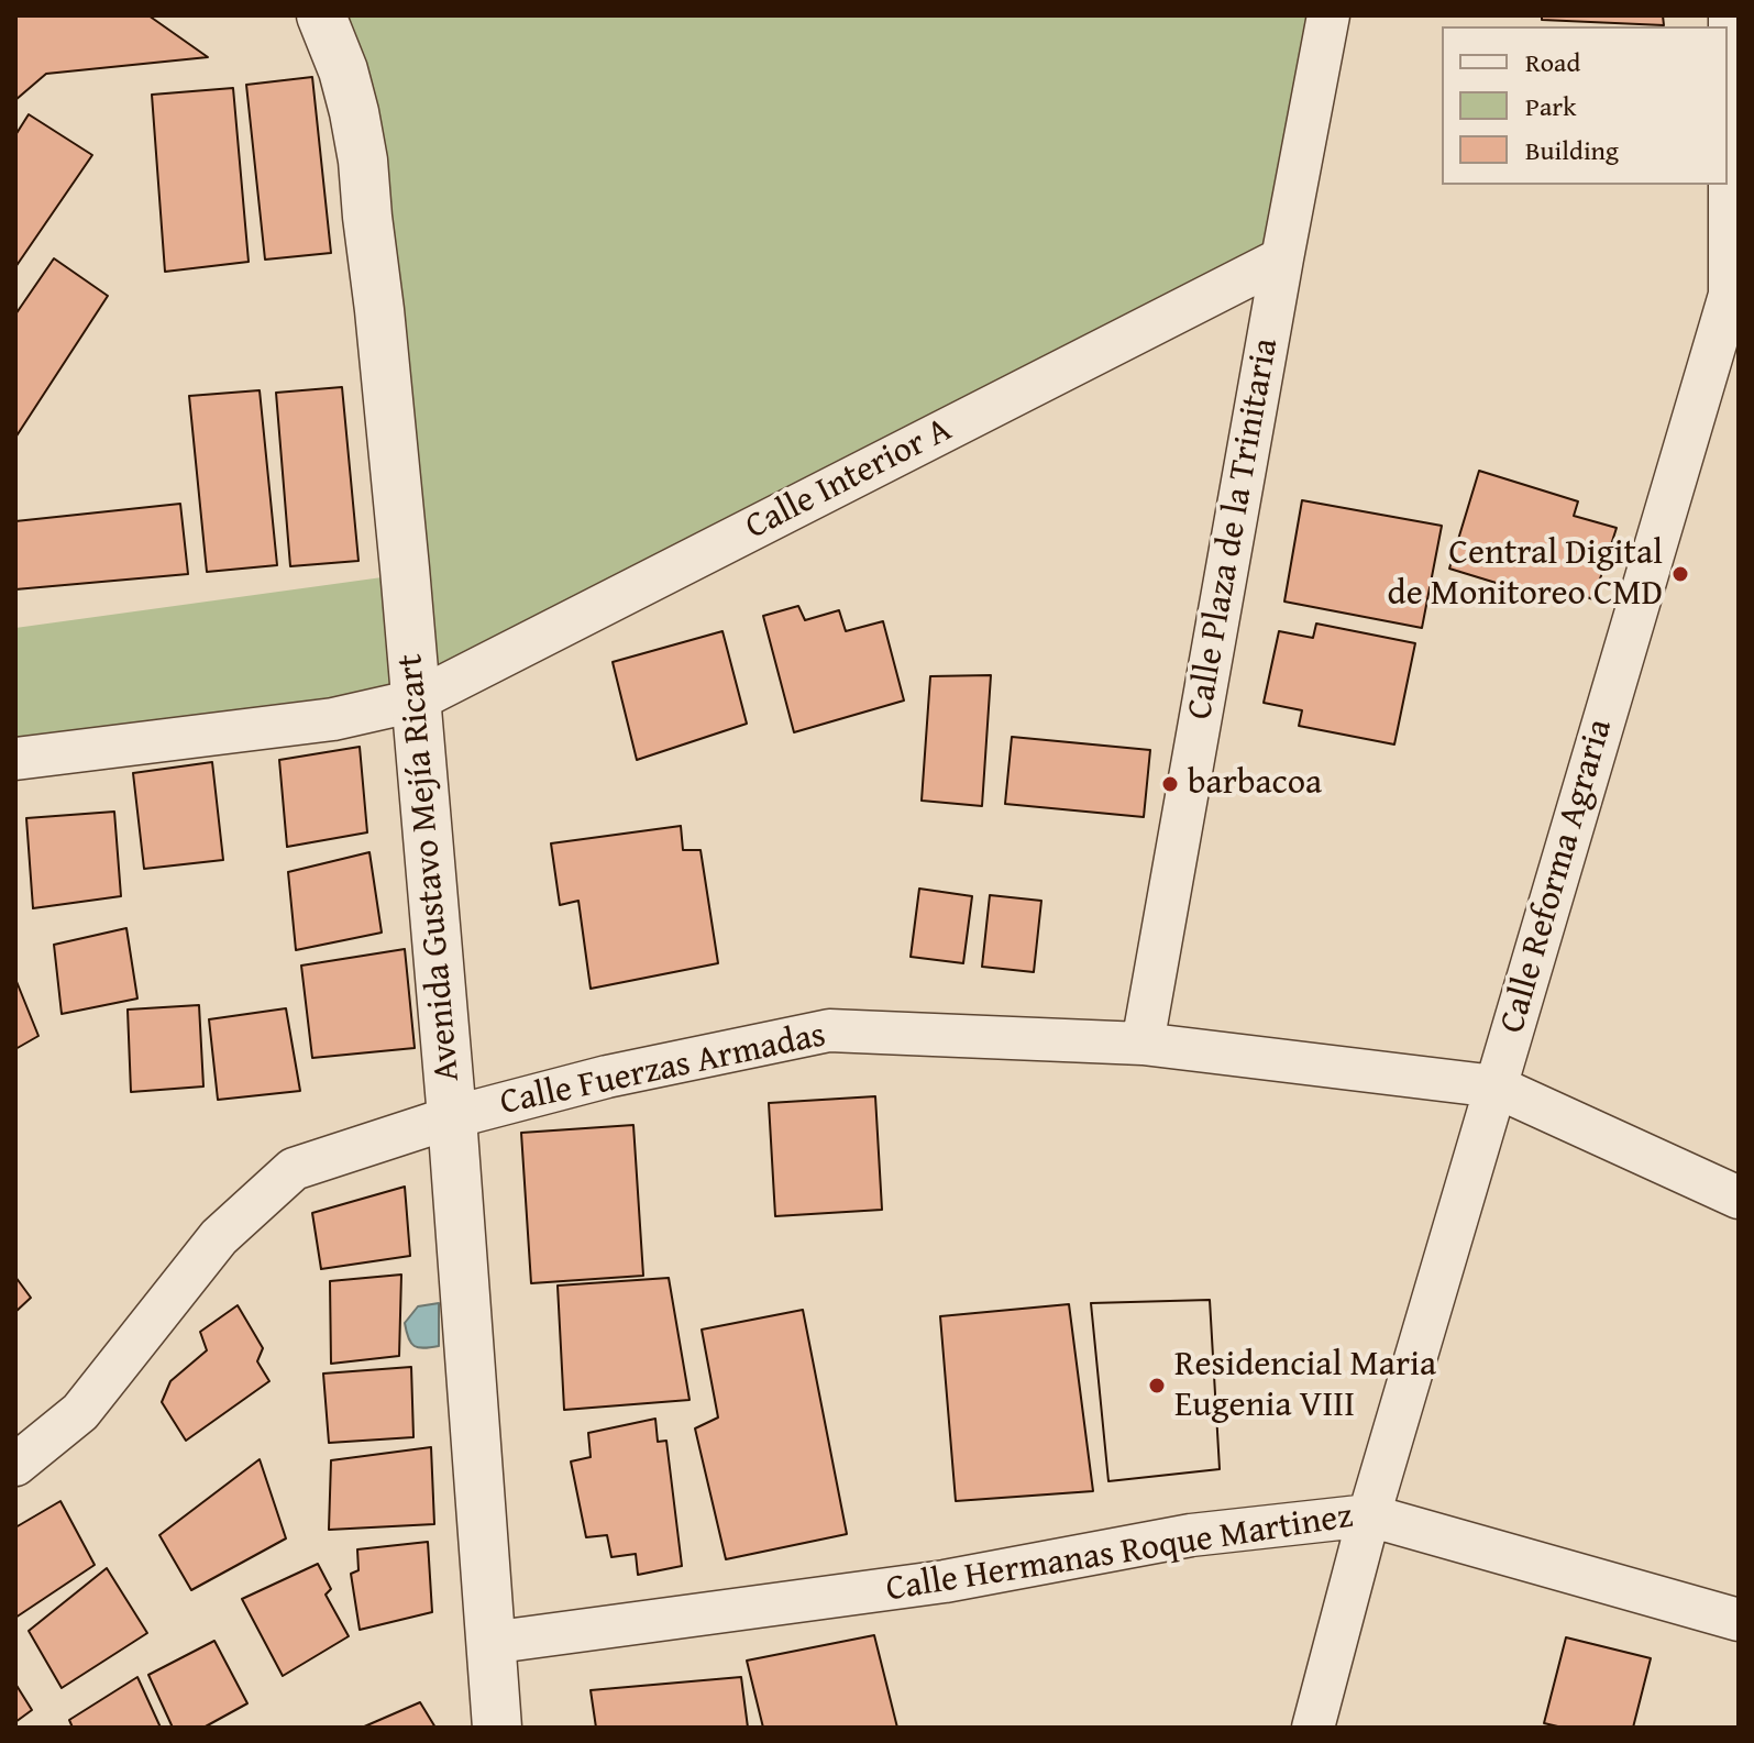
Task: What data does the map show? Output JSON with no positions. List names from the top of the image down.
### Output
{
  "streets": {
    "street": [
      "Calle Interior A",
      "Calle Plaza de la Trinitaria",
      "Avenida Gustavo Mejía Ricart",
      "Calle Reforma Agraria",
      "Calle Fuerzas Armadas",
      "Calle Hermanas Roque Martinez"
    ]
  },
  "crossings": [
    ["Calle Interior A", "Calle Plaza de la Trinitaria"],
    ["Calle Interior A", "Avenida Gustavo Mejía Ricart"],
    ["Calle Plaza de la Trinitaria", "Calle Fuerzas Armadas"],
    ["Avenida Gustavo Mejía Ricart", "Calle Fuerzas Armadas"],
    ["Avenida Gustavo Mejía Ricart", "Calle Hermanas Roque Martinez"],
    ["Calle Reforma Agraria", "Calle Fuerzas Armadas"],
    ["Calle Reforma Agraria", "Calle Hermanas Roque Martinez"]
  ],
  "places": ["Central Digital de Monitoreo CMD", "barbacoa", "Residencial Maria Eugenia VIII"],
  "legend": ["Road", "Park", "Building"]
}
